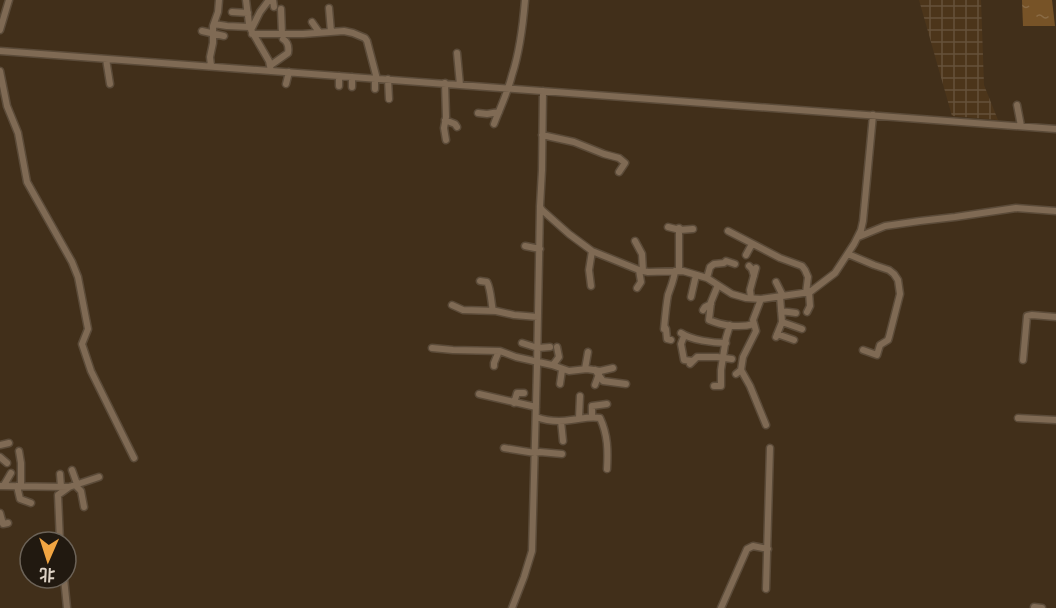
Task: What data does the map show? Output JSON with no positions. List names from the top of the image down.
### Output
{
  "north": "bottom"
}
